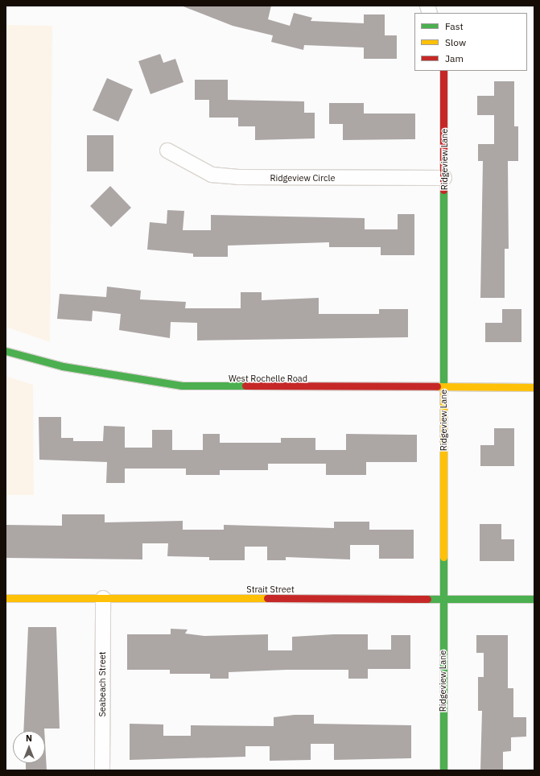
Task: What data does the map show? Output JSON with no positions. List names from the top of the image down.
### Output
{
  "streets": {
    "street": [
      "Ridgeview Lane",
      "Ridgeview Circle",
      "West Rochelle Road",
      "Strait Street",
      "Seabeach Street"
    ]
  },
  "crossings": [
    ["Ridgeview Lane", "Ridgeview Circle"],
    ["Ridgeview Lane", "West Rochelle Road"],
    ["Ridgeview Lane", "Strait Street"],
    ["Strait Street", "Seabeach Street"]
  ],
  "legend": ["Fast", "Slow", "Jam"],
  "north": "top"
}
